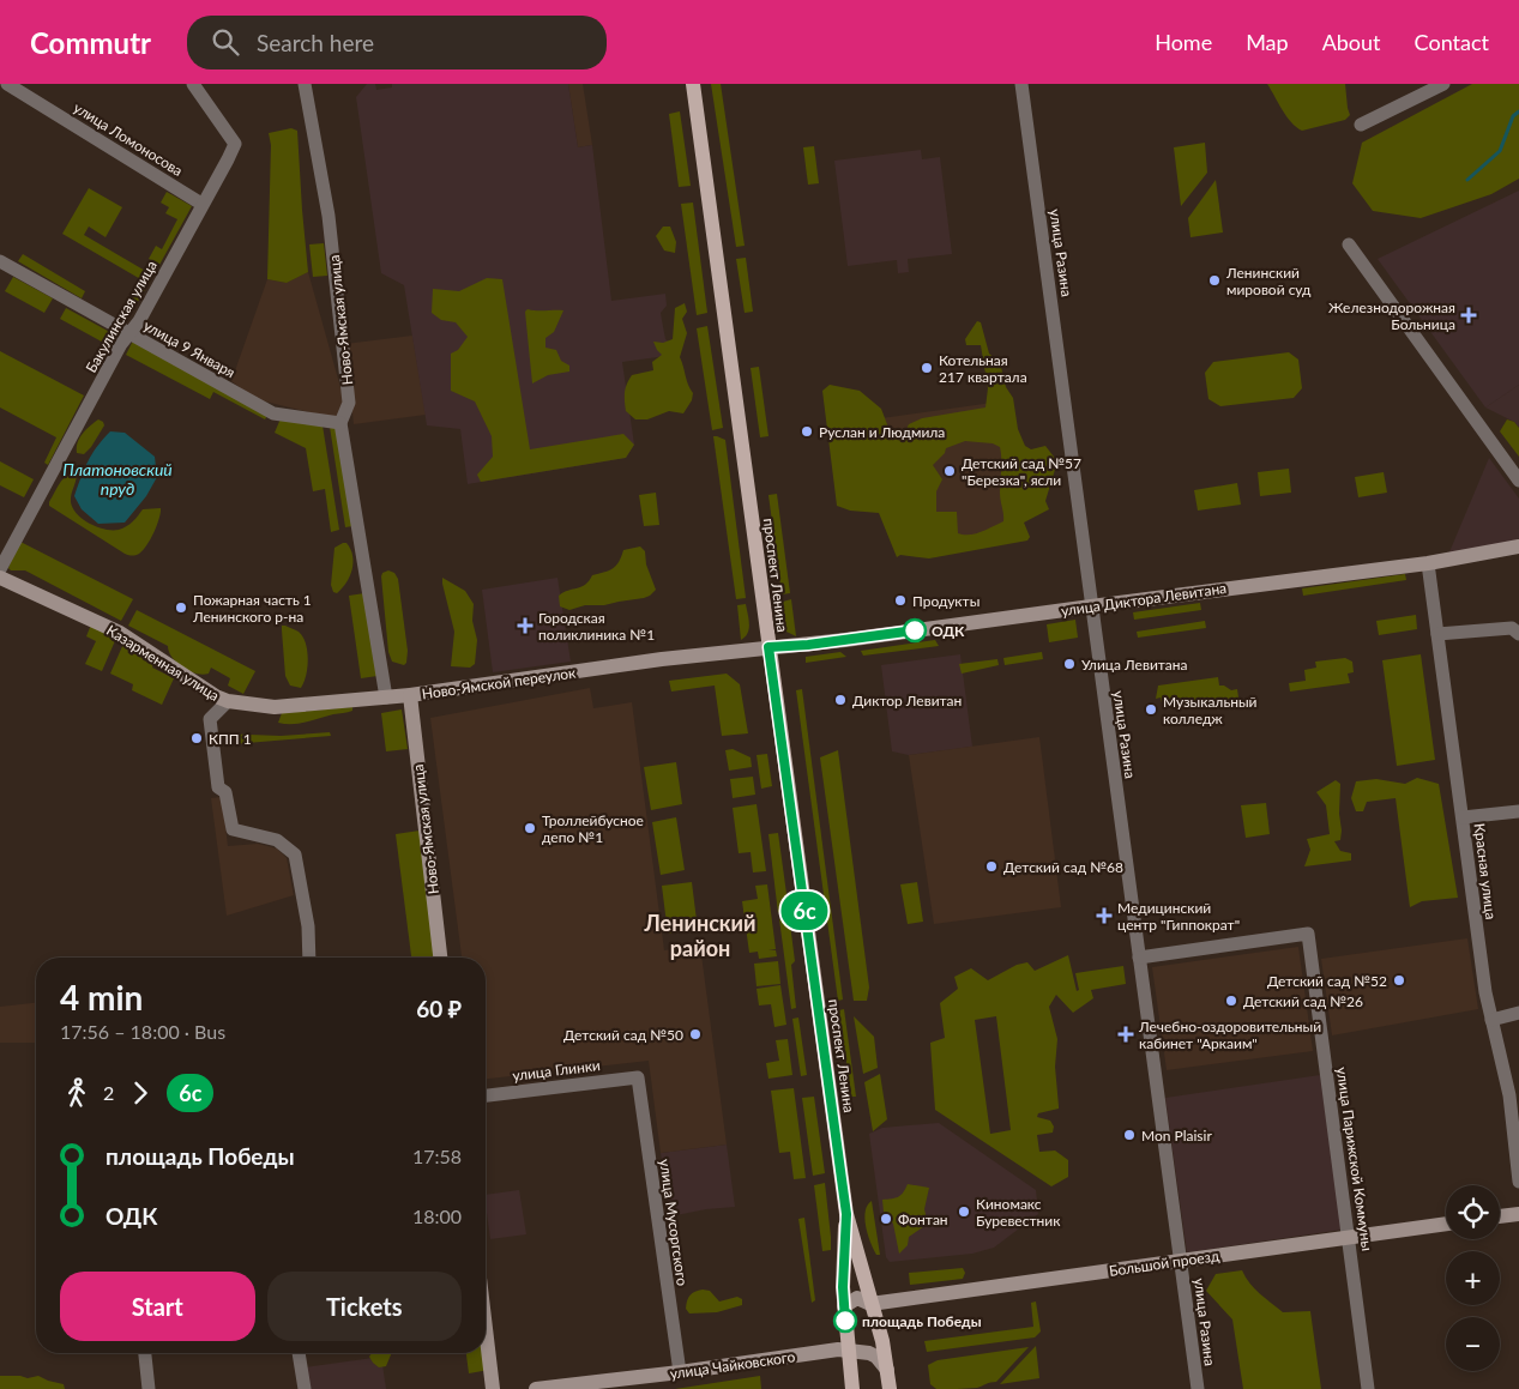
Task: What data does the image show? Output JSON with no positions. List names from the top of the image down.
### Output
{
  "streets": {
    "main road": ["проспект Ленина"],
    "street": [
      "улица Ломоносова",
      "улица Разина",
      "Бакулинская улица",
      "Ново-Ямская улица",
      "улица 9 Января",
      "улица Диктора Левитана",
      "Казарменная улица",
      "Ново-Ямской переулок",
      "Красная улица",
      "улица Глинки",
      "улица Парижской Коммуны",
      "улица Мусоргского",
      "Большой проезд",
      "улица Чайковского"
    ]
  },
  "crossings": [
    ["улица Ломоносова", "Бакулинская улица"],
    ["улица Разина", "улица Диктора Левитана"],
    ["улица Разина", "улица Парижской Коммуны"],
    ["улица Разина", "Большой проезд"],
    ["Бакулинская улица", "улица 9 Января"],
    ["Ново-Ямская улица", "улица 9 Января"],
    ["Ново-Ямская улица", "Ново-Ямской переулок"],
    ["проспект Ленина", "улица Диктора Левитана"],
    ["проспект Ленина", "Ново-Ямской переулок"],
    ["проспект Ленина", "Большой проезд"],
    ["проспект Ленина", "улица Чайковского"],
    ["улица Диктора Левитана", "Ново-Ямской переулок"],
    ["улица Диктора Левитана", "Красная улица"],
    ["Казарменная улица", "Ново-Ямской переулок"],
    ["улица Глинки", "улица Мусоргского"],
    ["улица Парижской Коммуны", "Большой проезд"],
    ["улица Мусоргского", "улица Чайковского"]
  ],
  "districts": ["Ленинский район"],
  "water": ["Платоновский пруд"],
  "places": {
    "other": [
      "Ленинский мировой суд",
      "Котельная 217 квартала",
      "Руслан и Людмила",
      "Детский сад №57 \"Березка\", ясли",
      "Продукты",
      "Пожарная часть 1 Ленинского р-на",
      "ОДК",
      "Улица Левитана",
      "Диктор Левитан",
      "Музыкальный колледж",
      "КПП 1",
      "Троллейбусное депо №1",
      "Детский сад №68",
      "Детский сад №52",
      "Детский сад №26",
      "Детский сад №50",
      "Mon Plaisir",
      "Киномакс Буревестник",
      "Фонтан",
      "площадь Победы"
    ],
    "health": [
      "Железнодорожная Больница",
      "Городская поликлиника №1",
      "Медицинский центр \"Гиппократ\"",
      "Лечебно-оздоровительный кабинет \"Аркаим\""
    ]
  },
  "lines": ["bus line 6c"],
  "page": {
    "header": "Commutr",
    "search": "Search here",
    "nav": [
      "Home",
      "Map",
      "About",
      "Contact"
    ],
    "on_map": "6c",
    "heading": ["4 min", "17:56 – 18:00 · Bus", "60 ₽"],
    "legs": ["2", "6c"],
    "list": [
      {
        "name": "площадь Победы",
        "value": "17:58"
      },
      {
        "name": "ОДК",
        "value": "18:00"
      }
    ],
    "map_buttons": ["+", "−"],
    "buttons": ["Start", "Tickets"]
  }
}
